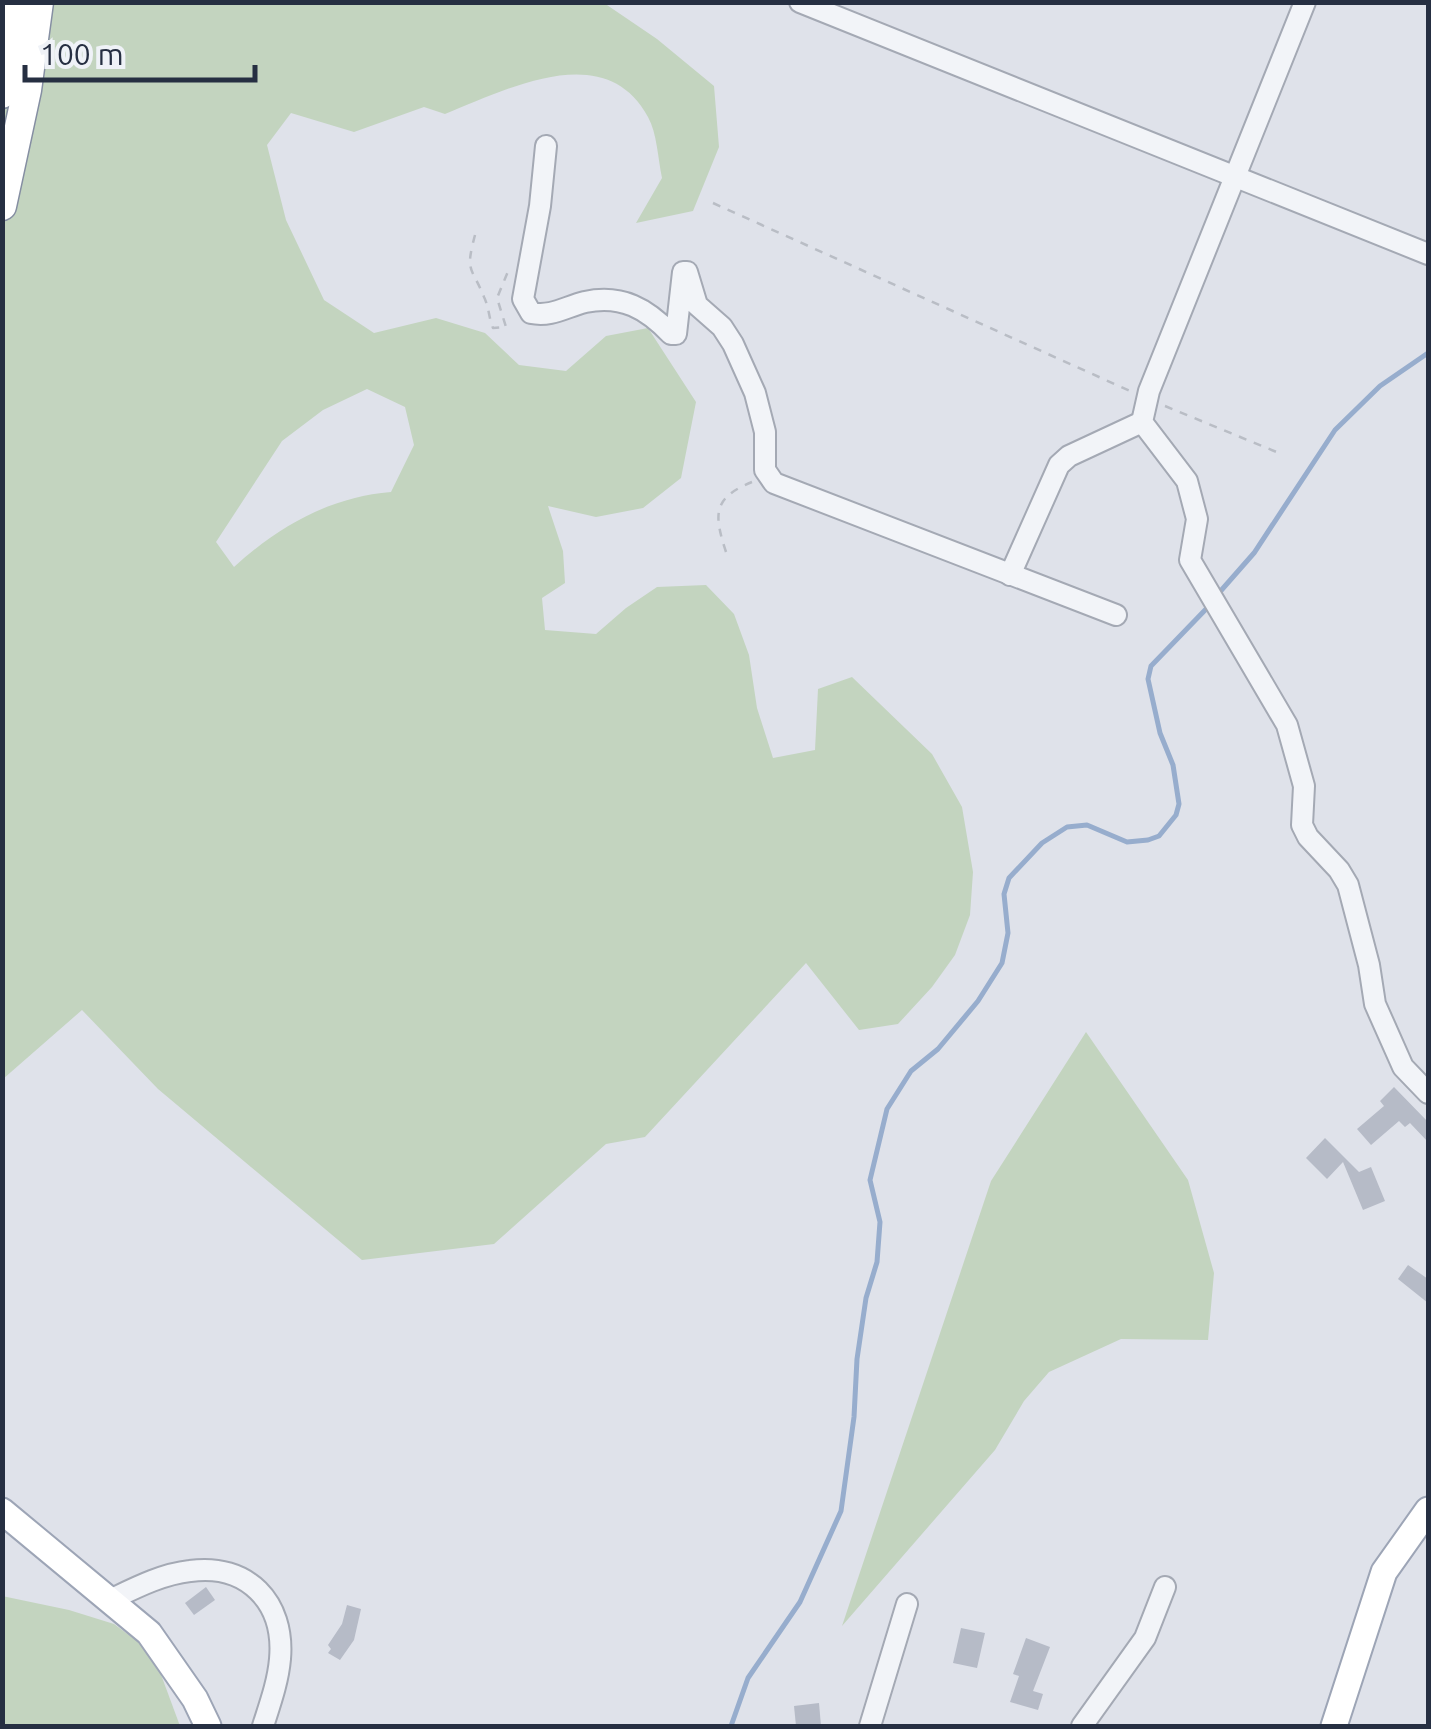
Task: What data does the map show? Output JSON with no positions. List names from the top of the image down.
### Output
{
  "scale_bar": "100 m"
}
